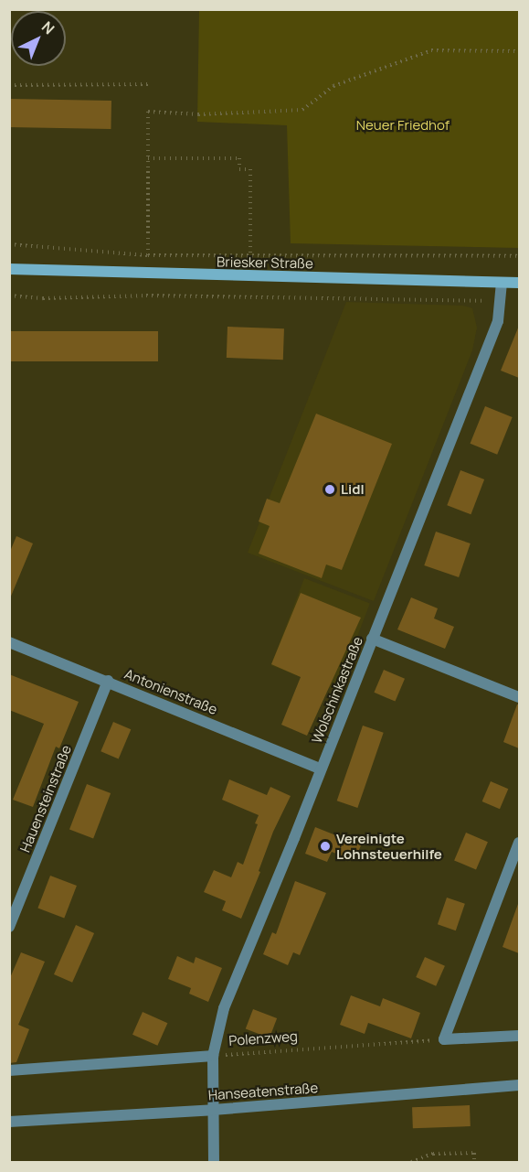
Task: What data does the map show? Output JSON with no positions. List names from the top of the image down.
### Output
{
  "streets": {
    "main road": ["Briesker Straße"],
    "street": [
      "Wolschinkastraße",
      "Antonienstraße",
      "Hauensteinstraße",
      "Polenzweg",
      "Hanseatenstraße"
    ]
  },
  "crossings": [
    ["Briesker Straße", "Wolschinkastraße"],
    ["Wolschinkastraße", "Antonienstraße"],
    ["Wolschinkastraße", "Polenzweg"],
    ["Wolschinkastraße", "Hanseatenstraße"],
    ["Antonienstraße", "Hauensteinstraße"]
  ],
  "parks": ["Neuer Friedhof"],
  "places": ["Lidl", "Vereinigte Lohnsteuerhilfe"],
  "north": "top right"
}
